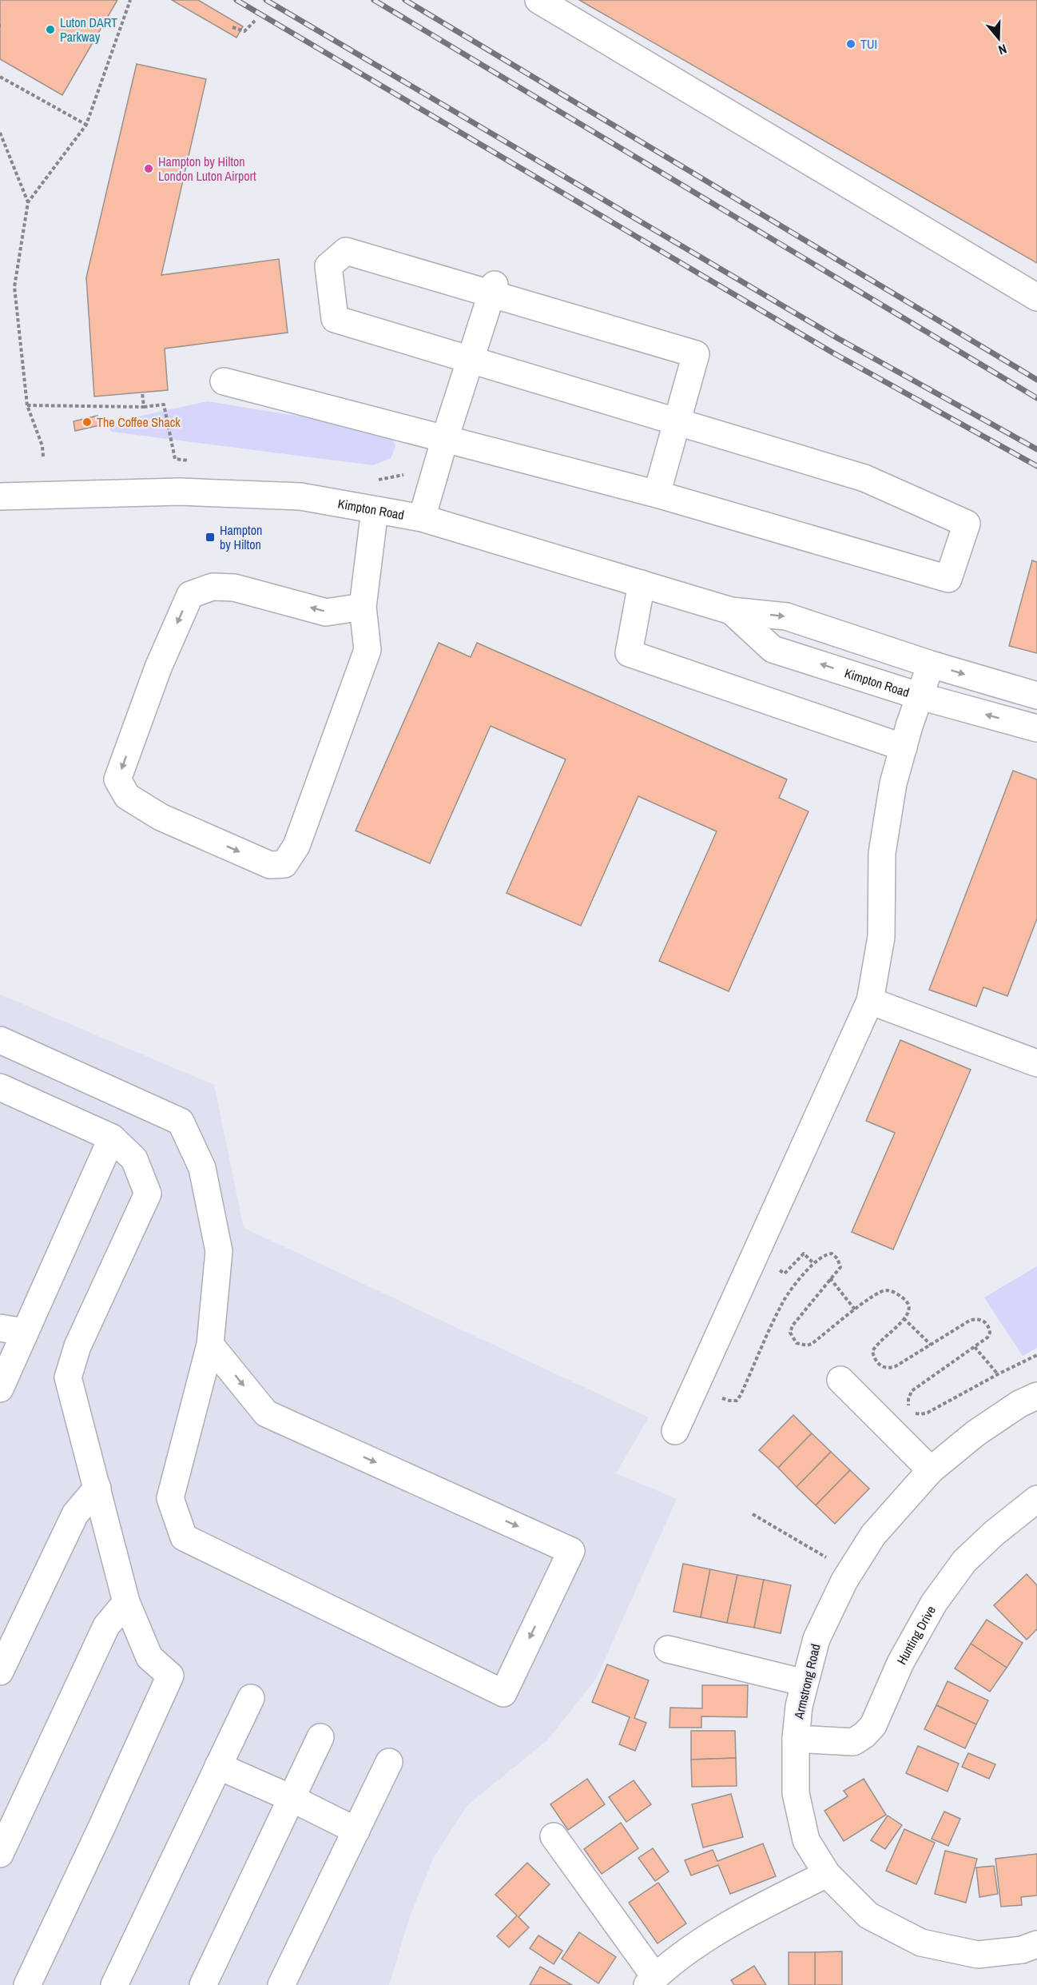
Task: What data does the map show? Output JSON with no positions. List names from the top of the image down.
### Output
{
  "streets": {
    "main road": ["Kimpton Road", "Hunting Drive", "Armstrong Road"]
  },
  "crossings": [
    ["Hunting Drive", "Armstrong Road"]
  ],
  "places": {
    "other": [
      "Luton DART Parkway",
      "TUI",
      "Hampton by Hilton London Luton Airport",
      "The Coffee Shack"
    ],
    "transit": ["Hampton by Hilton"]
  },
  "north": "bottom"
}
